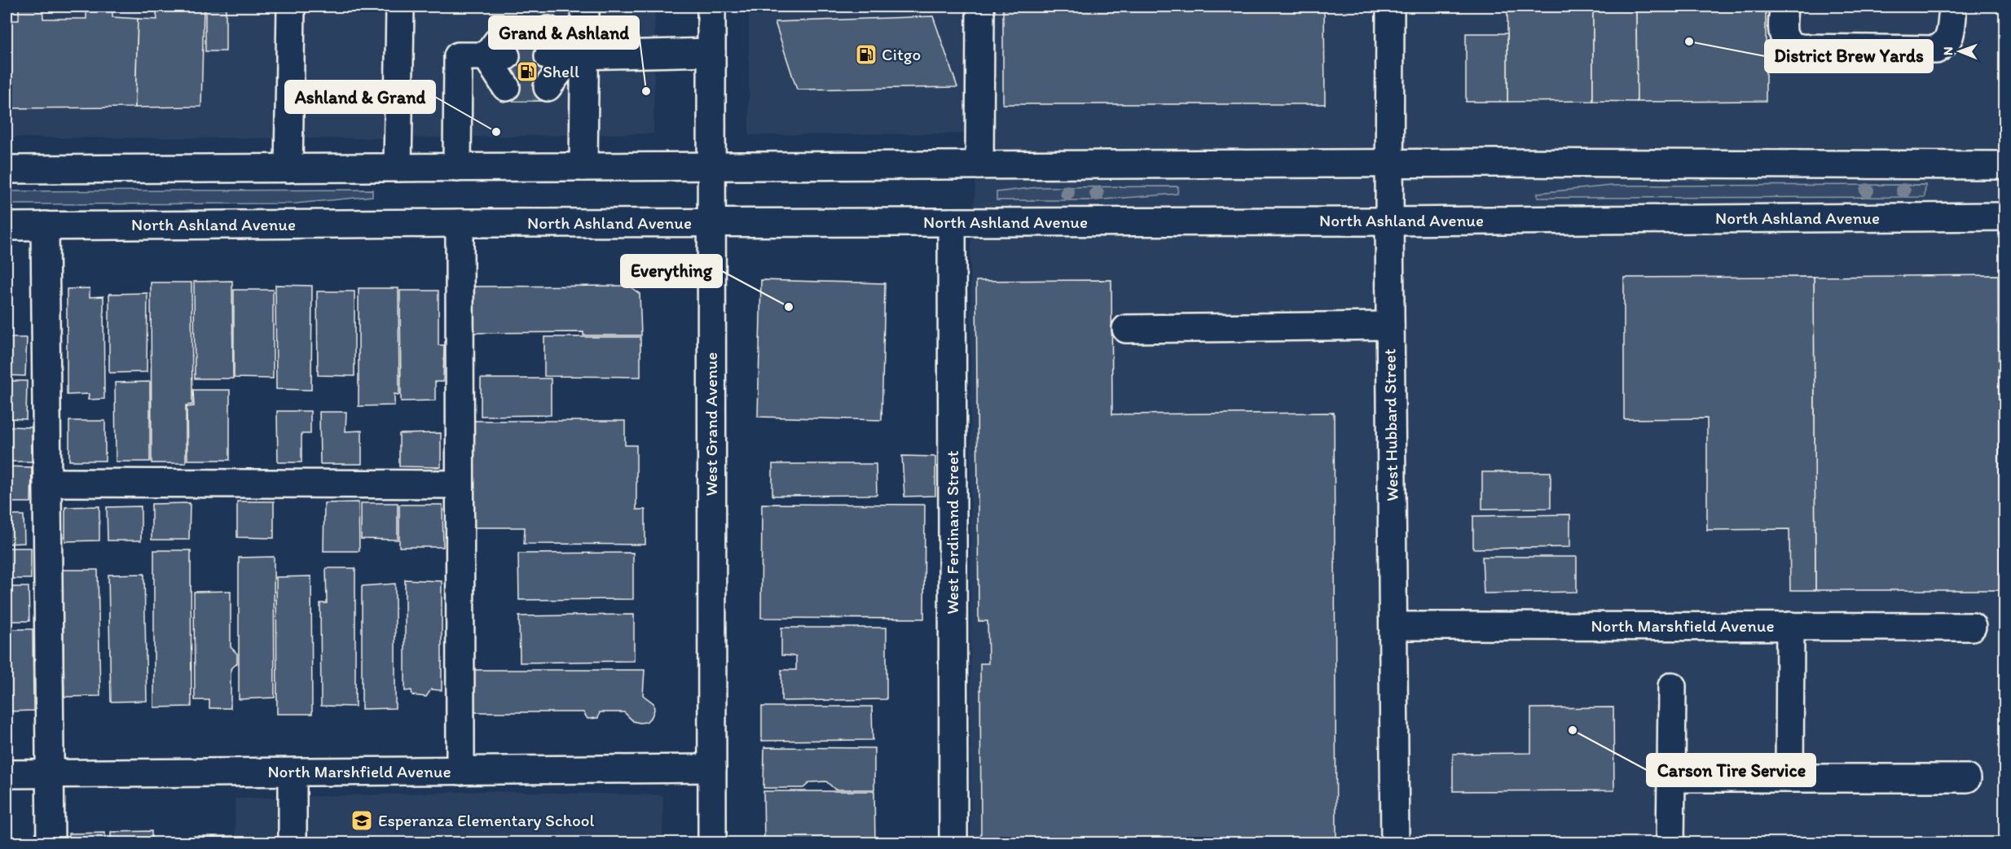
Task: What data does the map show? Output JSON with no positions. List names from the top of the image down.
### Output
{
  "streets": {
    "main road": [
      "North Ashland Avenue",
      "West Grand Avenue",
      "West Hubbard Street",
      "West Ferdinand Street",
      "North Marshfield Avenue"
    ]
  },
  "crossings": [
    ["North Ashland Avenue", "West Grand Avenue"],
    ["North Ashland Avenue", "West Hubbard Street"],
    ["North Ashland Avenue", "West Ferdinand Street"],
    ["West Grand Avenue", "North Marshfield Avenue"],
    ["West Hubbard Street", "North Marshfield Avenue"]
  ],
  "places": {
    "other": [
      "District Brew Yards",
      "Grand & Ashland",
      "Ashland & Grand",
      "Everything",
      "Carson Tire Service"
    ],
    "fuel station": ["Citgo", "Shell"],
    "school or university": ["Esperanza Elementary School"]
  },
  "north": "left"
}
